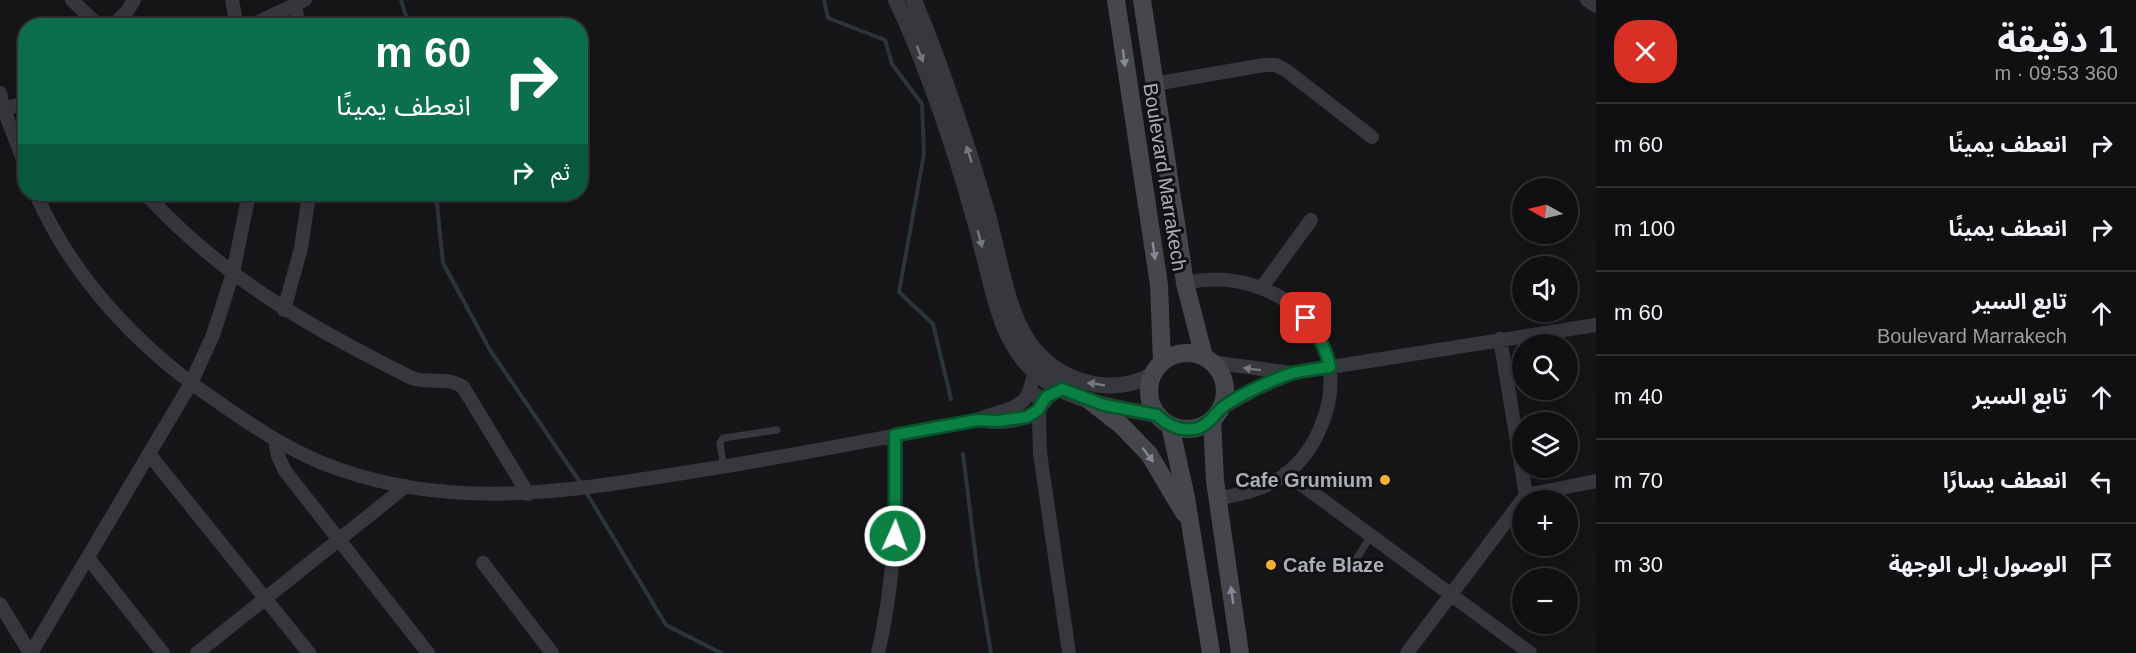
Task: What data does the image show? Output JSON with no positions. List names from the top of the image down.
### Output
{
  "streets": {
    "main road": ["Boulevard Marrakech"]
  },
  "places": ["Cafe Grumium", "Cafe Blaze"],
  "north": "left",
  "page": {
    "heading": ["1 دقيقة", "360 m · 09:53"],
    "turn": ["60 m", "انعطف يمينًا"],
    "list": [
      {
        "name": "انعطف يمينًا",
        "value": "60 m"
      },
      {
        "name": "انعطف يمينًا",
        "value": "100 m"
      },
      {
        "name": "تابع السير",
        "note": "Boulevard Marrakech",
        "value": "60 m"
      },
      {
        "name": "تابع السير",
        "value": "40 m"
      },
      {
        "name": "انعطف يسارًا",
        "value": "70 m"
      },
      {
        "name": "الوصول إلى الوجهة",
        "value": "30 m"
      }
    ],
    "then": "ثم",
    "map_buttons": ["+", "−"]
  }
}
